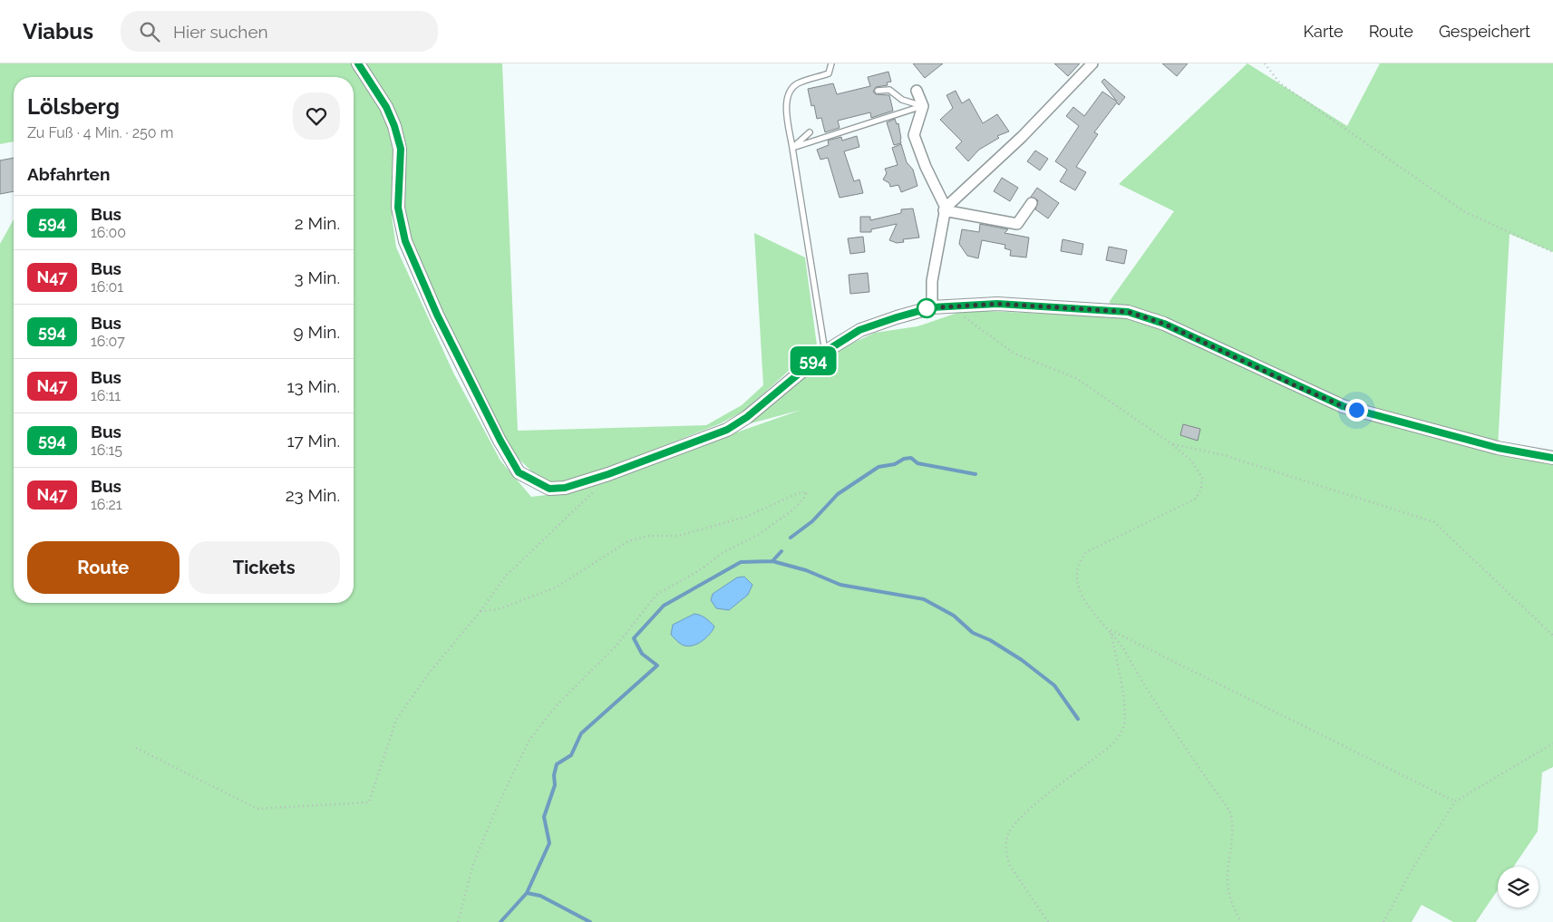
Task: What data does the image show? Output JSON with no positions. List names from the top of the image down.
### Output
{
  "lines": ["bus line 594"],
  "page": {
    "header": "Viabus",
    "search": "Hier suchen",
    "nav": ["Karte", "Route", "Gespeichert"],
    "on_map": "594",
    "heading": [
      ["Lölsberg", "Zu Fuß · 4 Min. · 250 m"],
      "Abfahrten"
    ],
    "list": [
      {
        "mark": "594",
        "name": "Bus",
        "note": "16:00",
        "value": "2 Min."
      },
      {
        "mark": "N47",
        "name": "Bus",
        "note": "16:01",
        "value": "3 Min."
      },
      {
        "mark": "594",
        "name": "Bus",
        "note": "16:07",
        "value": "9 Min."
      },
      {
        "mark": "N47",
        "name": "Bus",
        "note": "16:11",
        "value": "13 Min."
      },
      {
        "mark": "594",
        "name": "Bus",
        "note": "16:15",
        "value": "17 Min."
      },
      {
        "mark": "N47",
        "name": "Bus",
        "note": "16:21",
        "value": "23 Min."
      }
    ],
    "buttons": ["Route", "Tickets"]
  }
}
